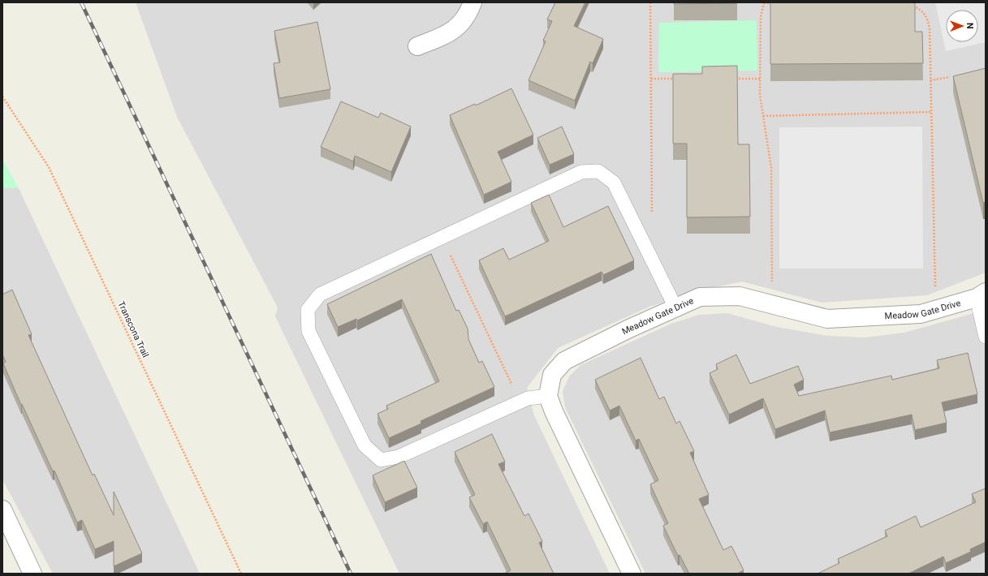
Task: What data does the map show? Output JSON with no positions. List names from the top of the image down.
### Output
{
  "streets": {
    "street": ["Meadow Gate Drive"],
    "path": ["Transcona Trail"]
  },
  "north": "right"
}
